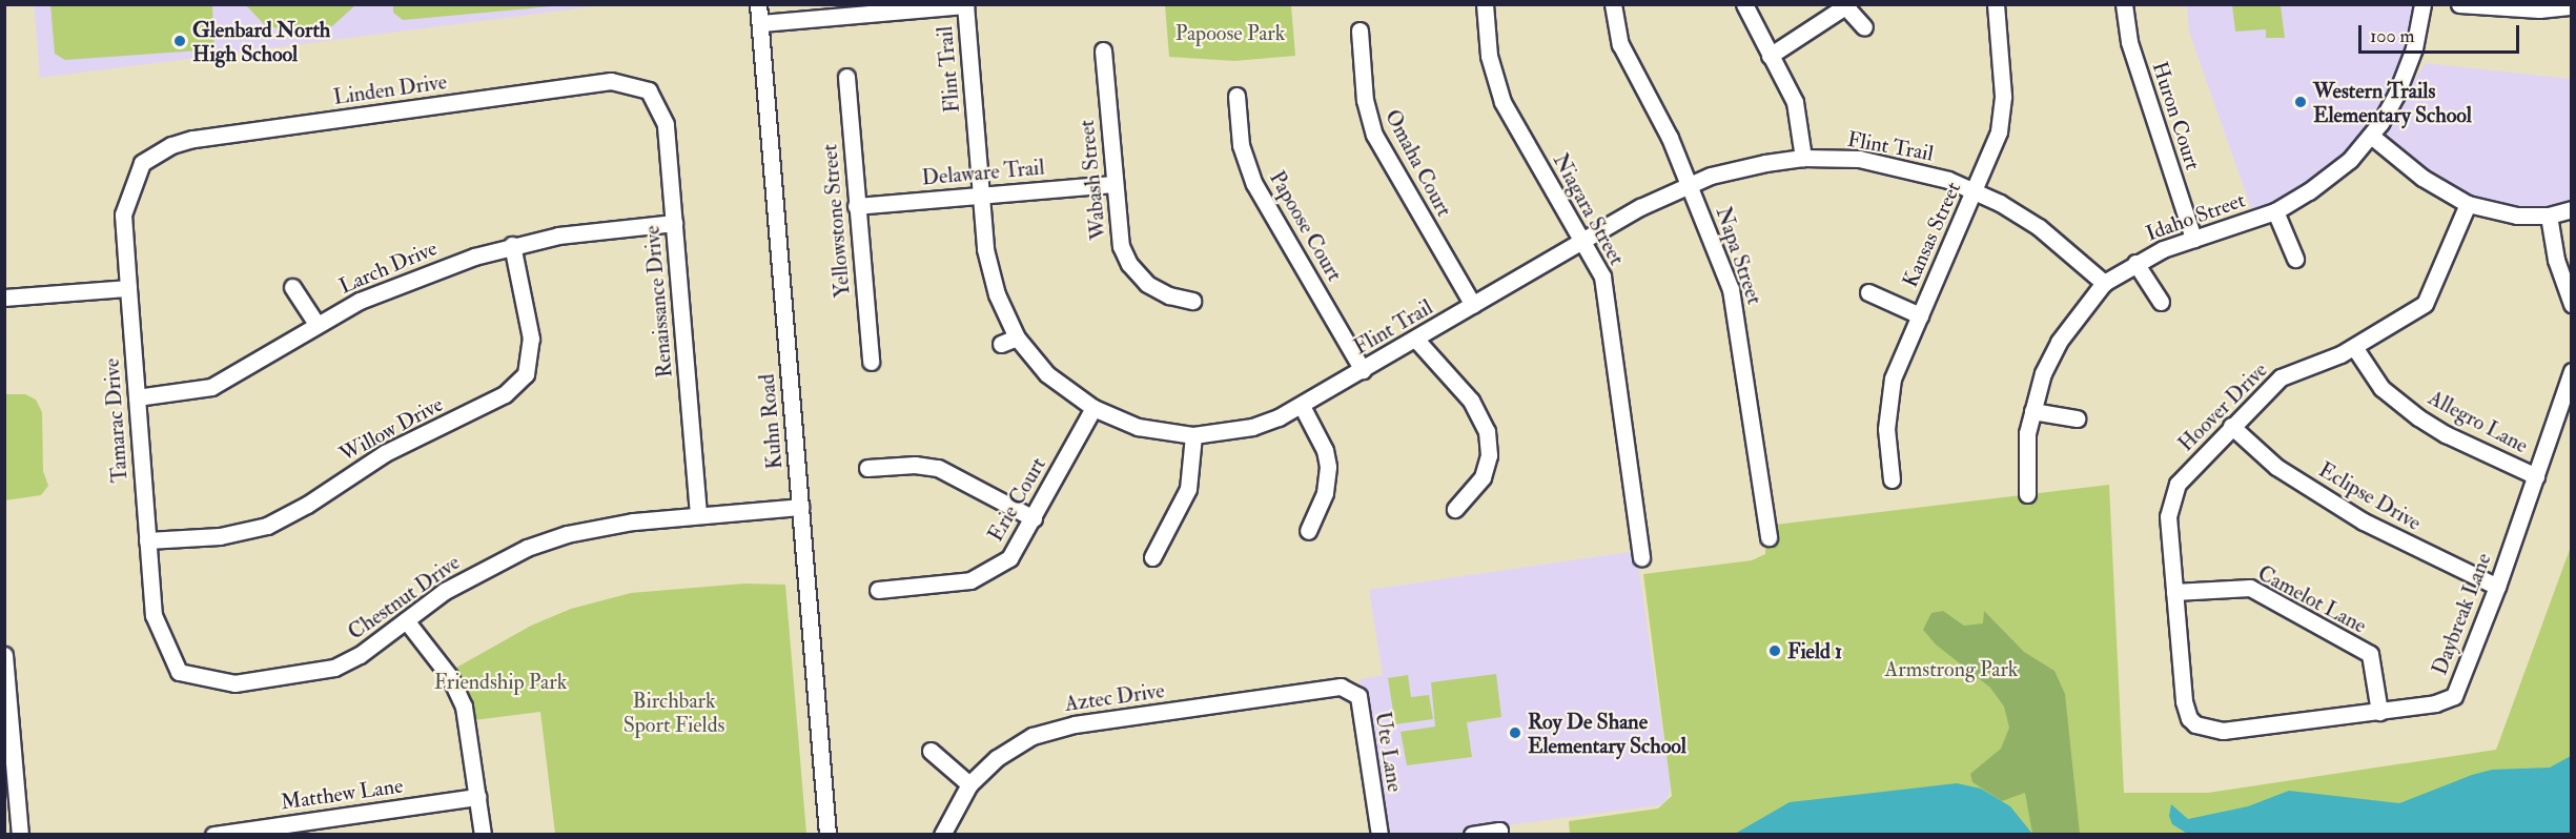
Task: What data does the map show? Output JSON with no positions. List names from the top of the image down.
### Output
{
  "streets": {
    "street": [
      "Flint Trail",
      "Linden Drive",
      "Huron Court",
      "Omaha Court",
      "Delaware Trail",
      "Wabash Street",
      "Niagara Street",
      "Idaho Street",
      "Yellowstone Street",
      "Papoose Court",
      "Kansas Street",
      "Napa Street",
      "Larch Drive",
      "Renaissance Drive",
      "Hoover Drive",
      "Tamarac Drive",
      "Kuhn Road",
      "Allegro Lane",
      "Willow Drive",
      "Eclipse Drive",
      "Erie Court",
      "Chestnut Drive",
      "Camelot Lane",
      "Daybreak Lane",
      "Aztec Drive",
      "Ute Lane",
      "Matthew Lane"
    ]
  },
  "crossings": [
    ["Flint Trail", "Omaha Court"],
    ["Flint Trail", "Delaware Trail"],
    ["Flint Trail", "Niagara Street"],
    ["Flint Trail", "Idaho Street"],
    ["Flint Trail", "Papoose Court"],
    ["Flint Trail", "Kansas Street"],
    ["Flint Trail", "Napa Street"],
    ["Flint Trail", "Erie Court"],
    ["Linden Drive", "Renaissance Drive"],
    ["Linden Drive", "Tamarac Drive"],
    ["Huron Court", "Idaho Street"],
    ["Delaware Trail", "Wabash Street"],
    ["Delaware Trail", "Yellowstone Street"],
    ["Larch Drive", "Renaissance Drive"],
    ["Larch Drive", "Tamarac Drive"],
    ["Larch Drive", "Willow Drive"],
    ["Renaissance Drive", "Chestnut Drive"],
    ["Hoover Drive", "Allegro Lane"],
    ["Hoover Drive", "Eclipse Drive"],
    ["Hoover Drive", "Camelot Lane"],
    ["Hoover Drive", "Daybreak Lane"],
    ["Tamarac Drive", "Willow Drive"],
    ["Tamarac Drive", "Chestnut Drive"],
    ["Kuhn Road", "Chestnut Drive"],
    ["Allegro Lane", "Daybreak Lane"],
    ["Eclipse Drive", "Daybreak Lane"],
    ["Camelot Lane", "Daybreak Lane"],
    ["Aztec Drive", "Ute Lane"]
  ],
  "parks": [
    "Papoose Park",
    "Armstrong Park",
    "Friendship Park",
    "Birchbark Sport Fields"
  ],
  "places": [
    "Glenbard North High School",
    "Western Trails Elementary School",
    "Field 1",
    "Roy De Shane Elementary School"
  ],
  "scale_bar": "100 m"
}
